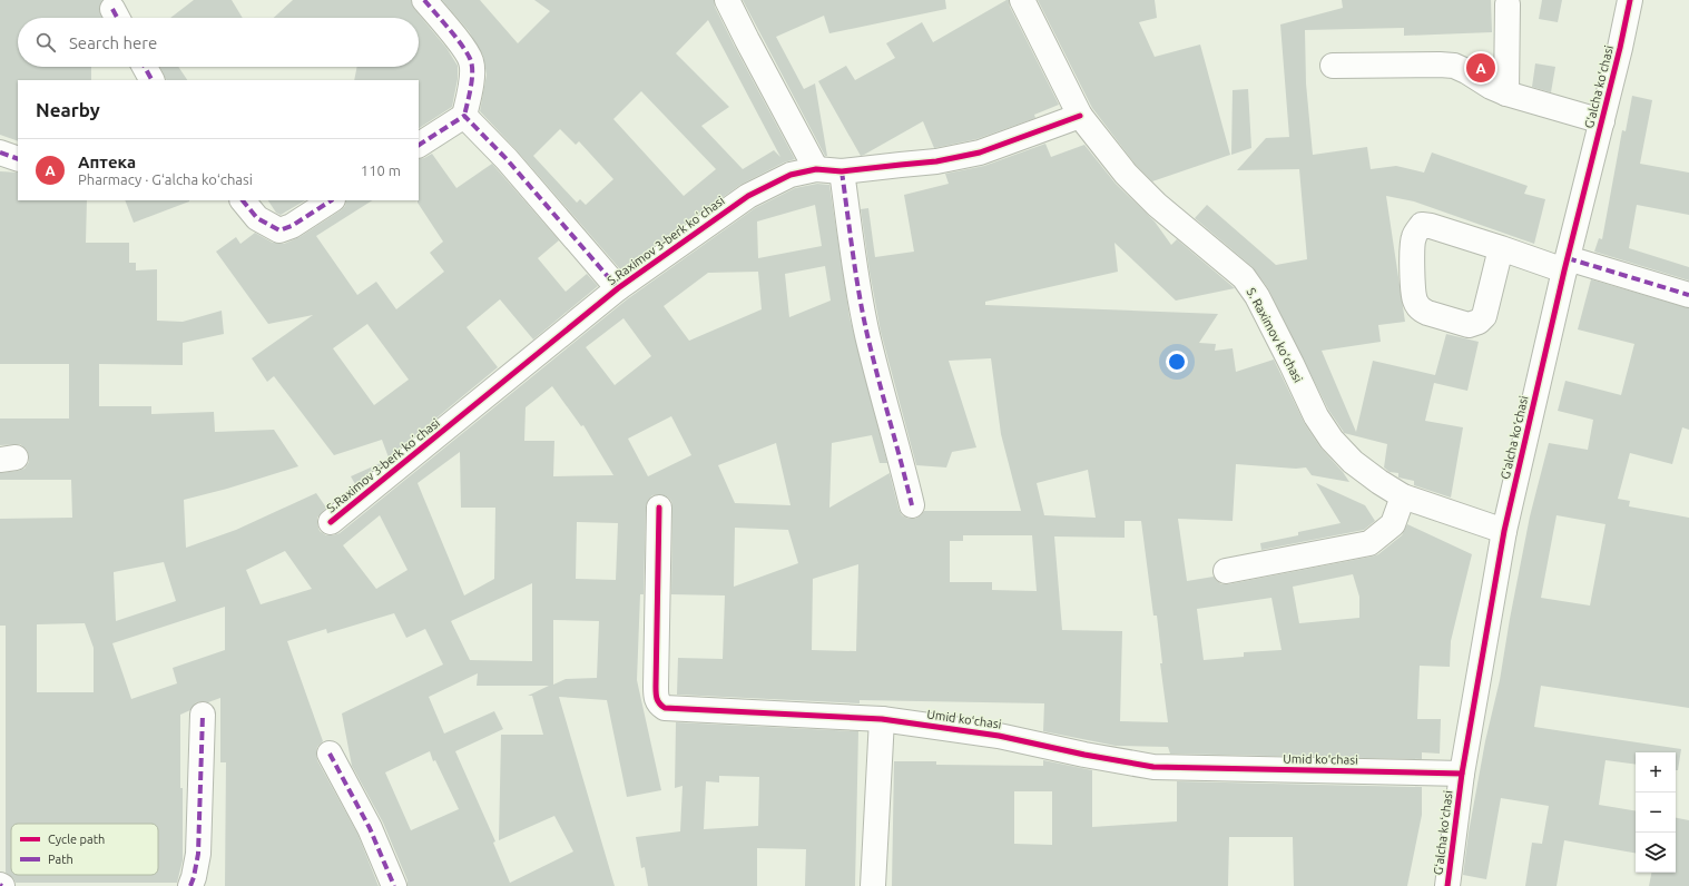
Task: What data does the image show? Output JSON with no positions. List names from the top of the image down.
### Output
{
  "streets": {
    "street": [
      "Gʻalcha koʻchasi",
      "S.Raximov 3-berk koʼchasi",
      "S. Raximov koʻchasi",
      "Umid koʻchasi"
    ]
  },
  "crossings": [
    ["Gʻalcha koʻchasi", "S. Raximov koʻchasi"],
    ["Gʻalcha koʻchasi", "Umid koʻchasi"],
    ["S.Raximov 3-berk koʼchasi", "S. Raximov koʻchasi"]
  ],
  "legend": ["Cycle path", "Path"],
  "page": {
    "search": "Search here",
    "pins": "A",
    "heading": "Nearby",
    "list": [
      {
        "mark": "A",
        "name": "Аптека",
        "note": "Pharmacy · Gʻalcha koʻchasi",
        "value": "110 m"
      }
    ],
    "map_buttons": ["+", "−"]
  }
}
